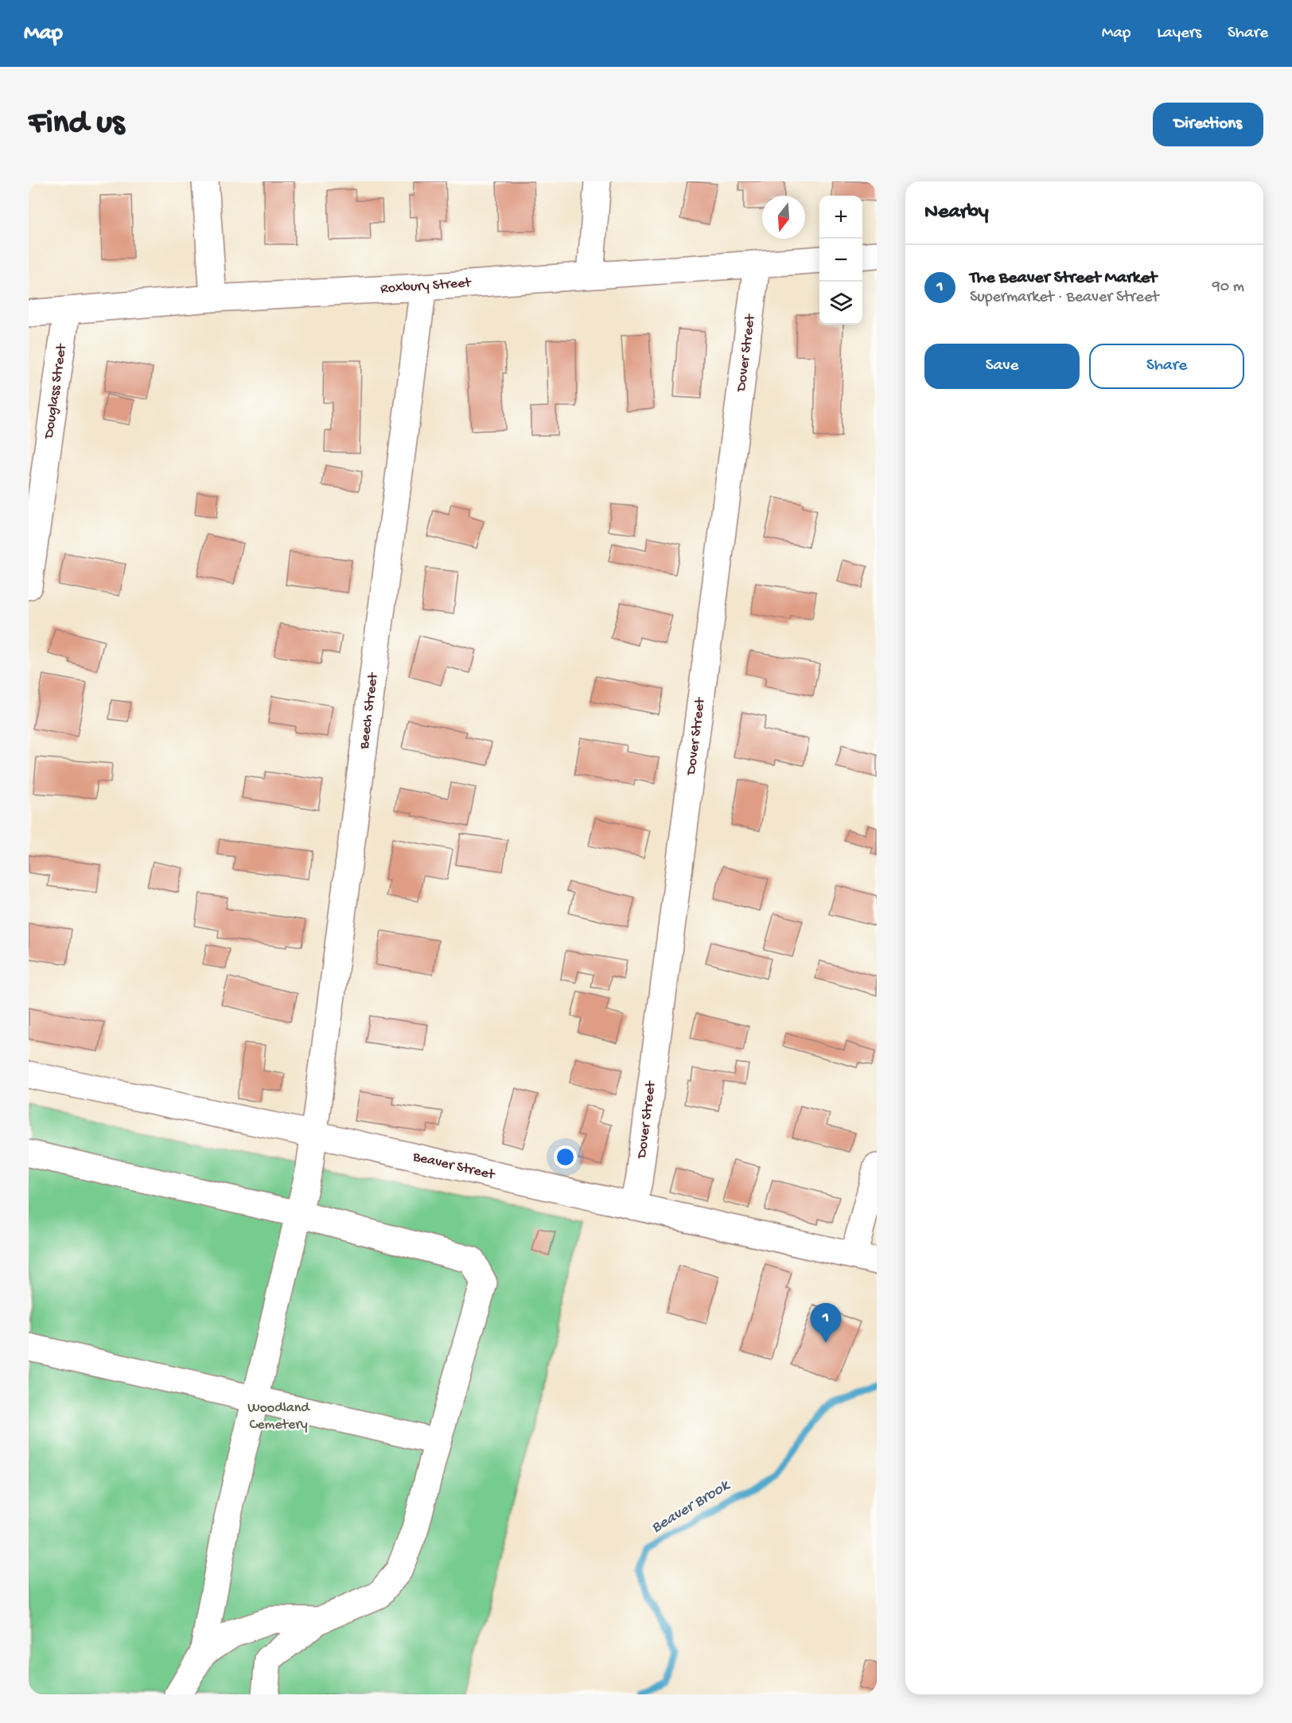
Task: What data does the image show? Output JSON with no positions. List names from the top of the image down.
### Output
{
  "streets": {
    "street": [
      "Roxbury Street",
      "Dover Street",
      "Douglass Street",
      "Beech Street",
      "Beaver Street"
    ]
  },
  "crossings": [
    ["Roxbury Street", "Dover Street"],
    ["Roxbury Street", "Douglass Street"],
    ["Roxbury Street", "Beech Street"],
    ["Dover Street", "Beaver Street"],
    ["Beech Street", "Beaver Street"]
  ],
  "water": ["Beaver Brook"],
  "parks": ["Woodland Cemetery"],
  "north": "bottom",
  "page": {
    "header": "Map",
    "nav": ["Map", "Layers", "Share"],
    "buttons": [
      "Directions",
      ["Save", "Share"]
    ],
    "title": "Find us",
    "heading": "Nearby",
    "map_buttons": ["+", "−"],
    "list": [
      {
        "mark": "1",
        "name": "The Beaver Street Market",
        "note": "Supermarket · Beaver Street",
        "value": "90 m"
      }
    ],
    "pins": "1"
  }
}
